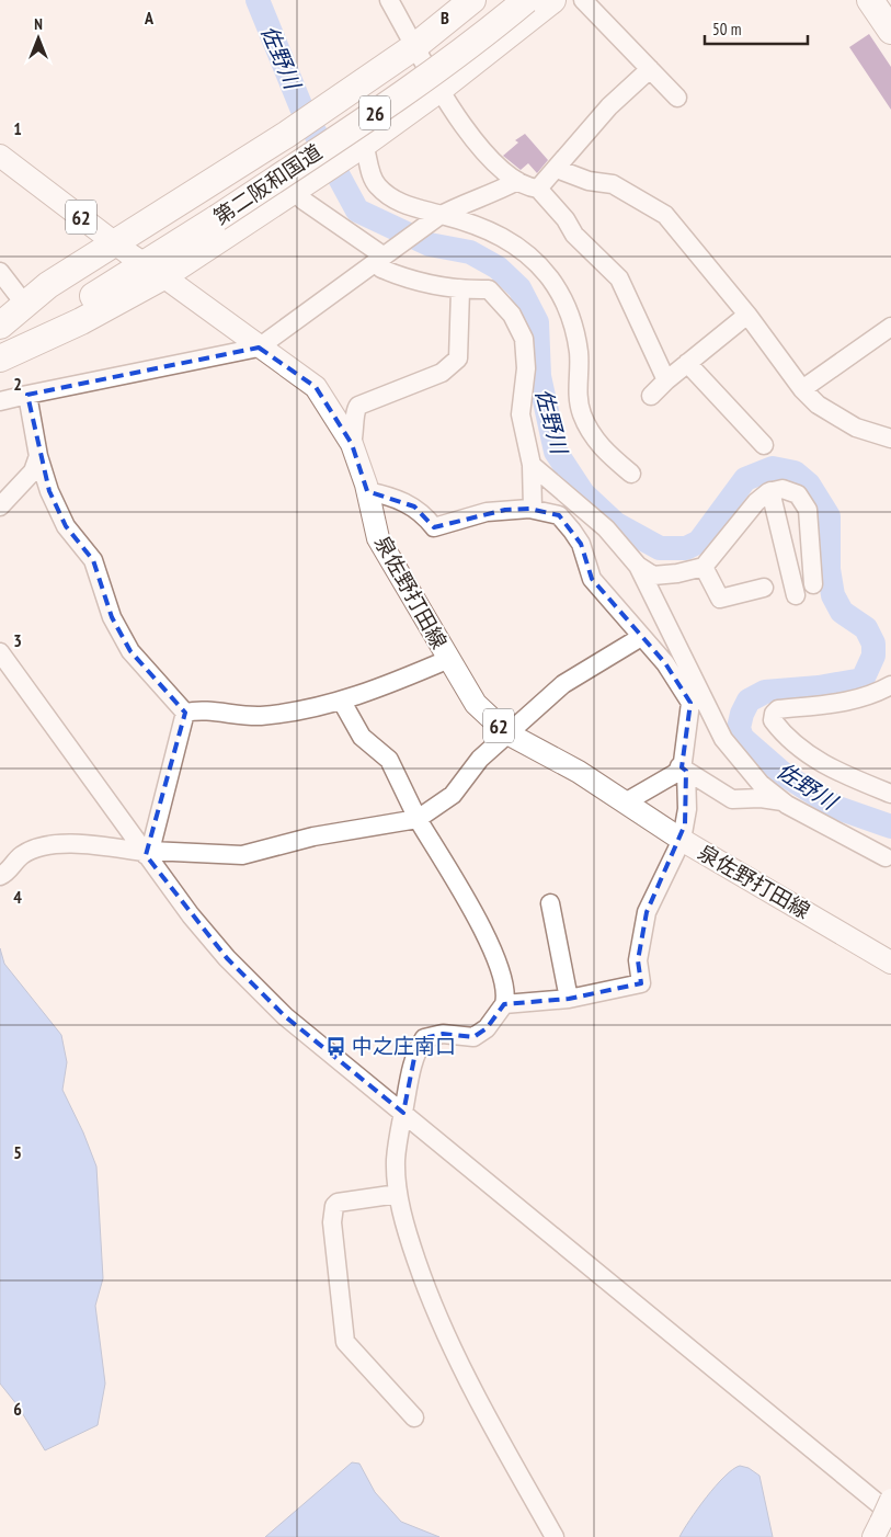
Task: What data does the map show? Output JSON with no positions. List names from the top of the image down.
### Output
{
  "streets": {
    "highway": ["26", "第二阪和国道"],
    "main road": ["62", "泉佐野打田線"]
  },
  "crossings": [
    ["26", "第二阪和国道"],
    ["26", "泉佐野打田線"],
    ["第二阪和国道", "泉佐野打田線"]
  ],
  "water": ["佐野川"],
  "places": {
    "bus stop": ["中之庄南口"]
  },
  "scale_bar": "50 m",
  "north": "top",
  "grid": {
    "columns": ["A", "B"],
    "rows": [
      "1",
      "2",
      "3",
      "4",
      "5",
      "6"
    ]
  }
}
